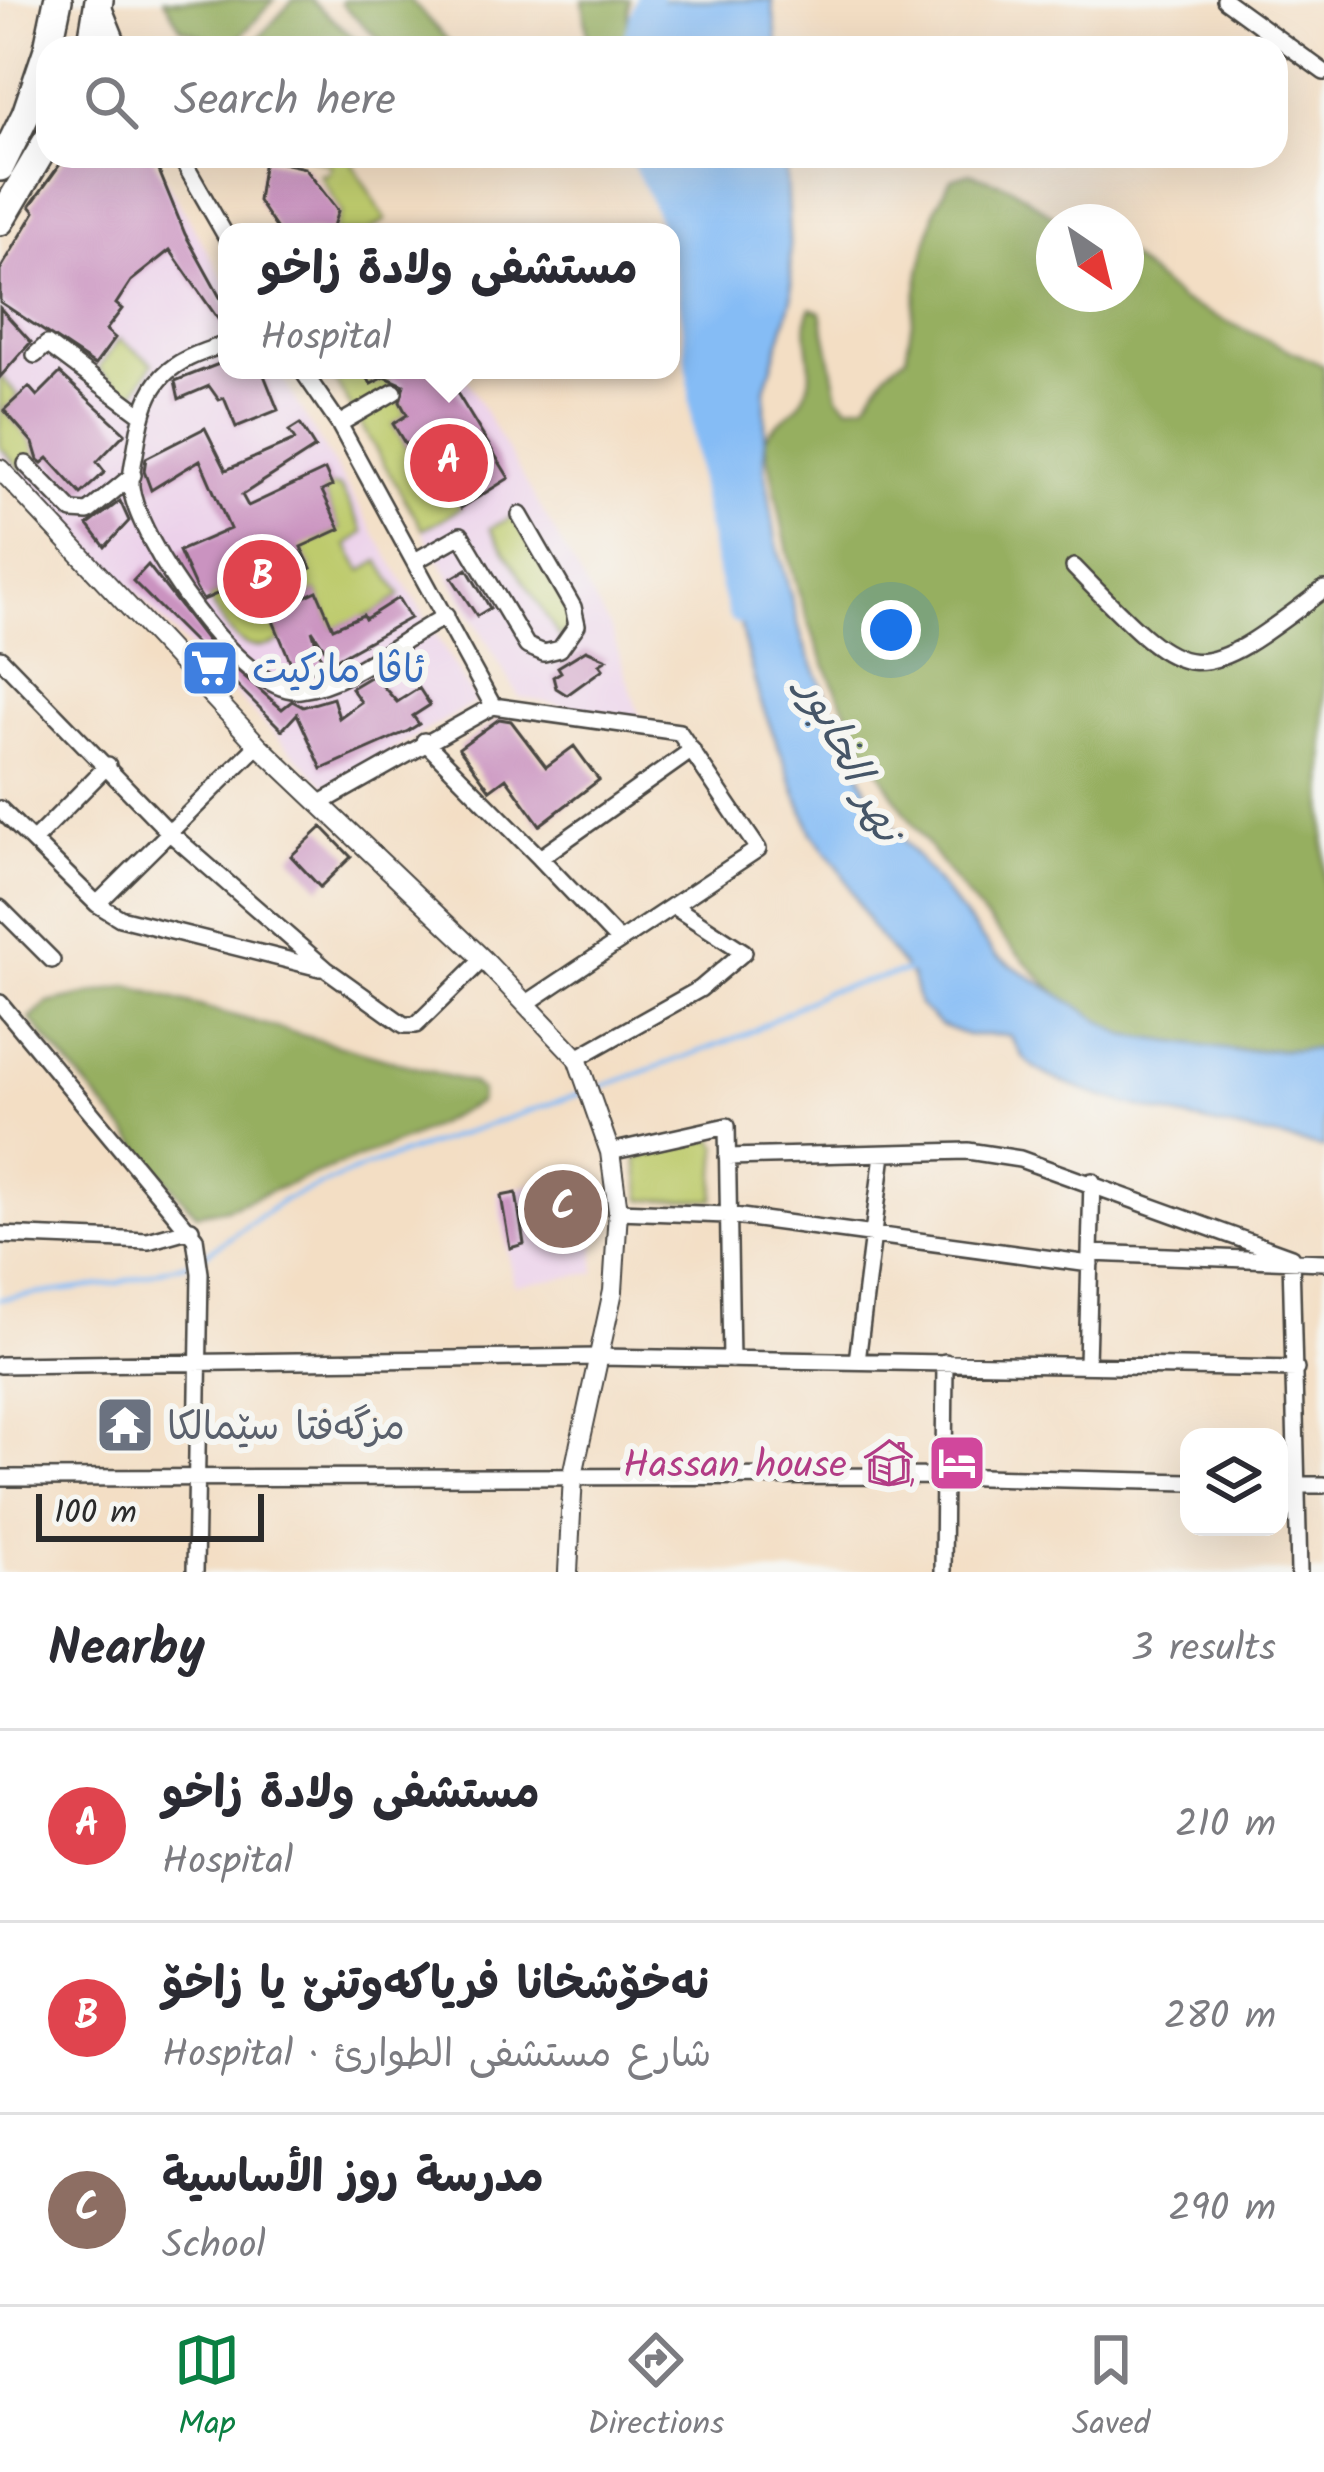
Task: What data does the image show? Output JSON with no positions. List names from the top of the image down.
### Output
{
  "water": ["نهر الخابور"],
  "places": {
    "supermarket": ["ئاڤا ماركيت"],
    "temple": ["مزگەفتا سێمالکا"],
    "hotel": ["Hassan house 🏠"]
  },
  "scale_bar": "100 m",
  "north": "bottom right",
  "page": {
    "search": "Search here",
    "popup": ["مستشفى ولادة زاخو", "Hospital"],
    "pins": ["A", "B", "C"],
    "scale": "100 m",
    "heading": ["Nearby", "3 results"],
    "list": [
      {
        "mark": "A",
        "name": "مستشفى ولادة زاخو",
        "note": "Hospital",
        "value": "210 m"
      },
      {
        "mark": "B",
        "name": "نه‌خۆشخانا فرياكه‌وتنێ يا زاخۆ",
        "note": "Hospital · شارع مستشفى الطوارئ",
        "value": "280 m"
      },
      {
        "mark": "C",
        "name": "مدرسة روز الأساسية",
        "note": "School",
        "value": "290 m"
      }
    ],
    "nav": ["Map", "Directions", "Saved"]
  }
}
